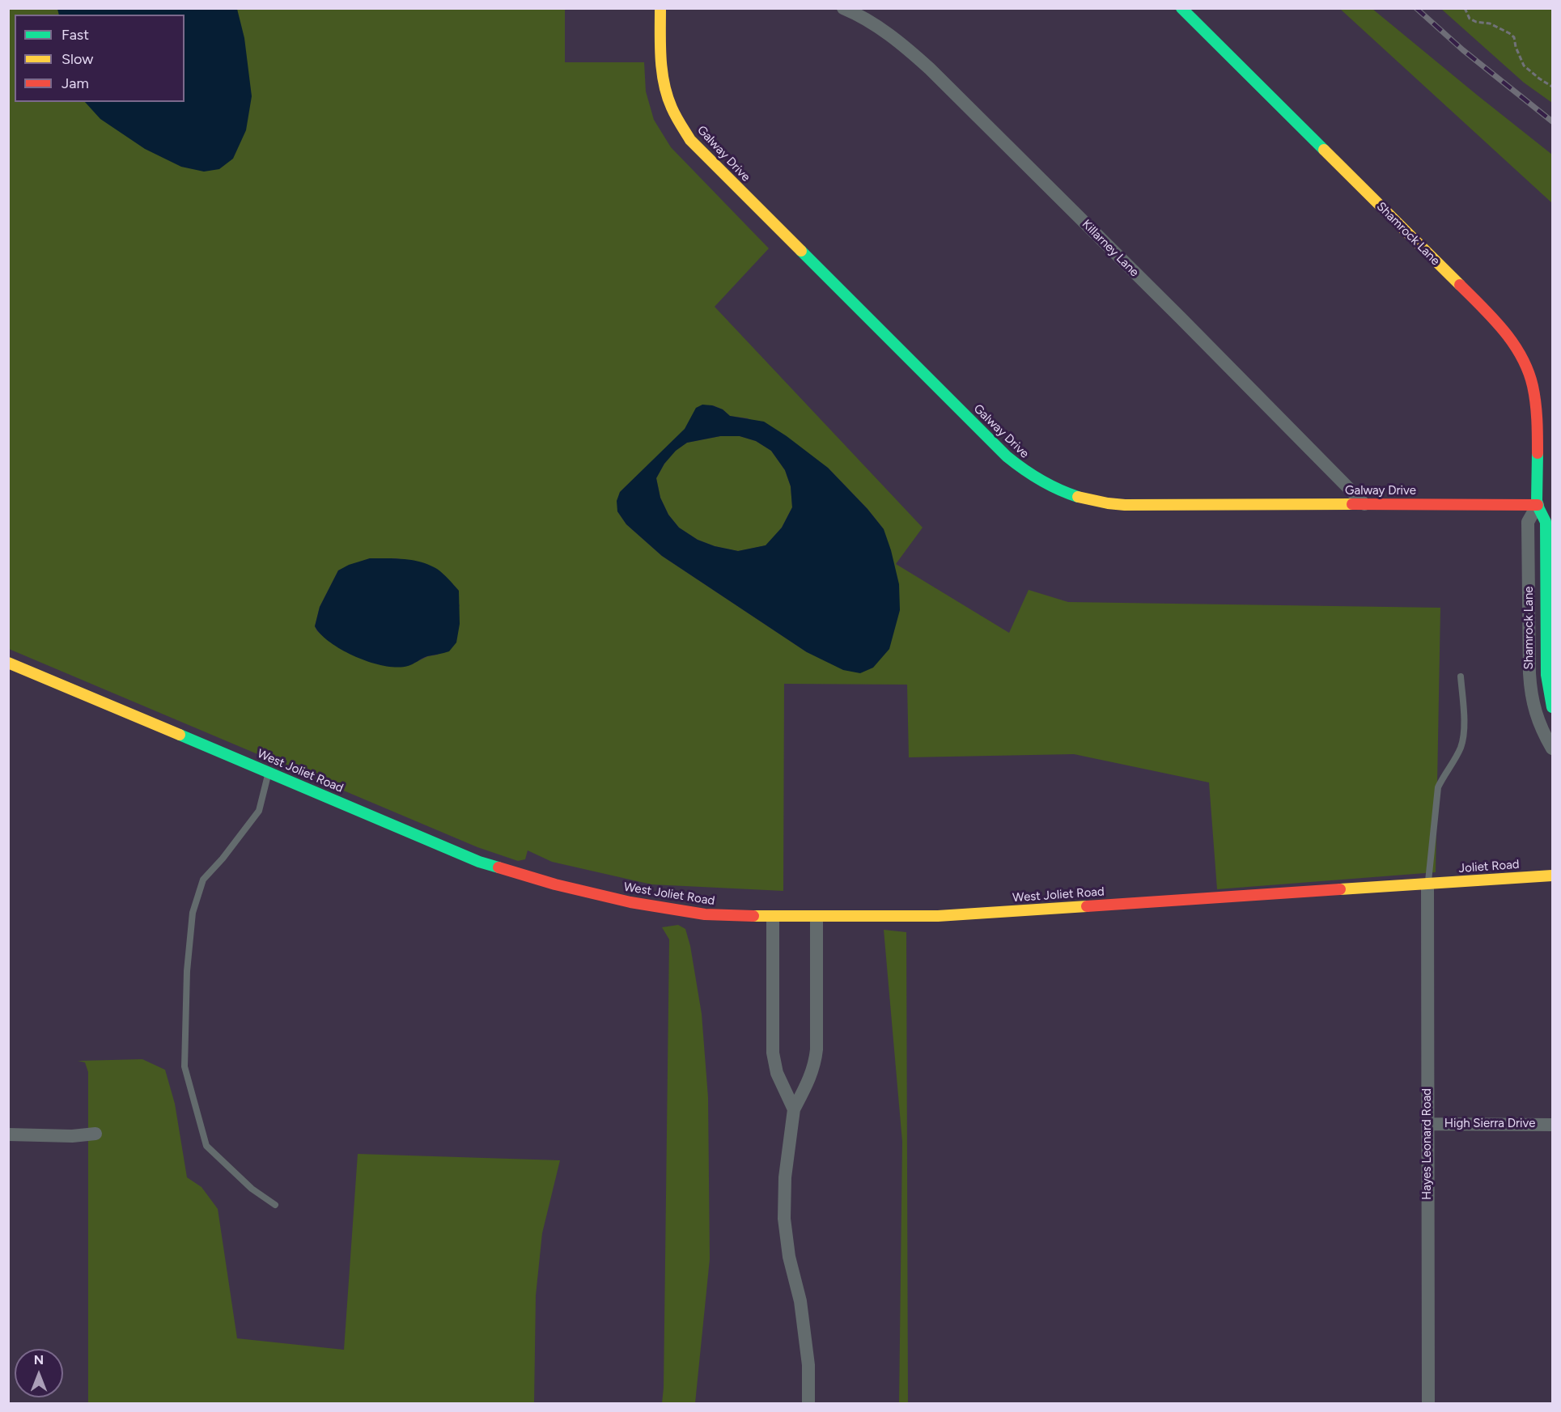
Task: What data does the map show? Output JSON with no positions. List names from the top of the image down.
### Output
{
  "streets": {
    "street": [
      "Galway Drive",
      "Shamrock Lane",
      "Killarney Lane",
      "West Joliet Road",
      "Joliet Road",
      "High Sierra Drive",
      "Hayes Leonard Road"
    ]
  },
  "crossings": [
    ["Galway Drive", "Shamrock Lane"],
    ["Galway Drive", "Killarney Lane"],
    ["West Joliet Road", "Joliet Road"],
    ["West Joliet Road", "Hayes Leonard Road"],
    ["Joliet Road", "Hayes Leonard Road"],
    ["High Sierra Drive", "Hayes Leonard Road"]
  ],
  "legend": ["Fast", "Slow", "Jam"],
  "north": "top"
}
